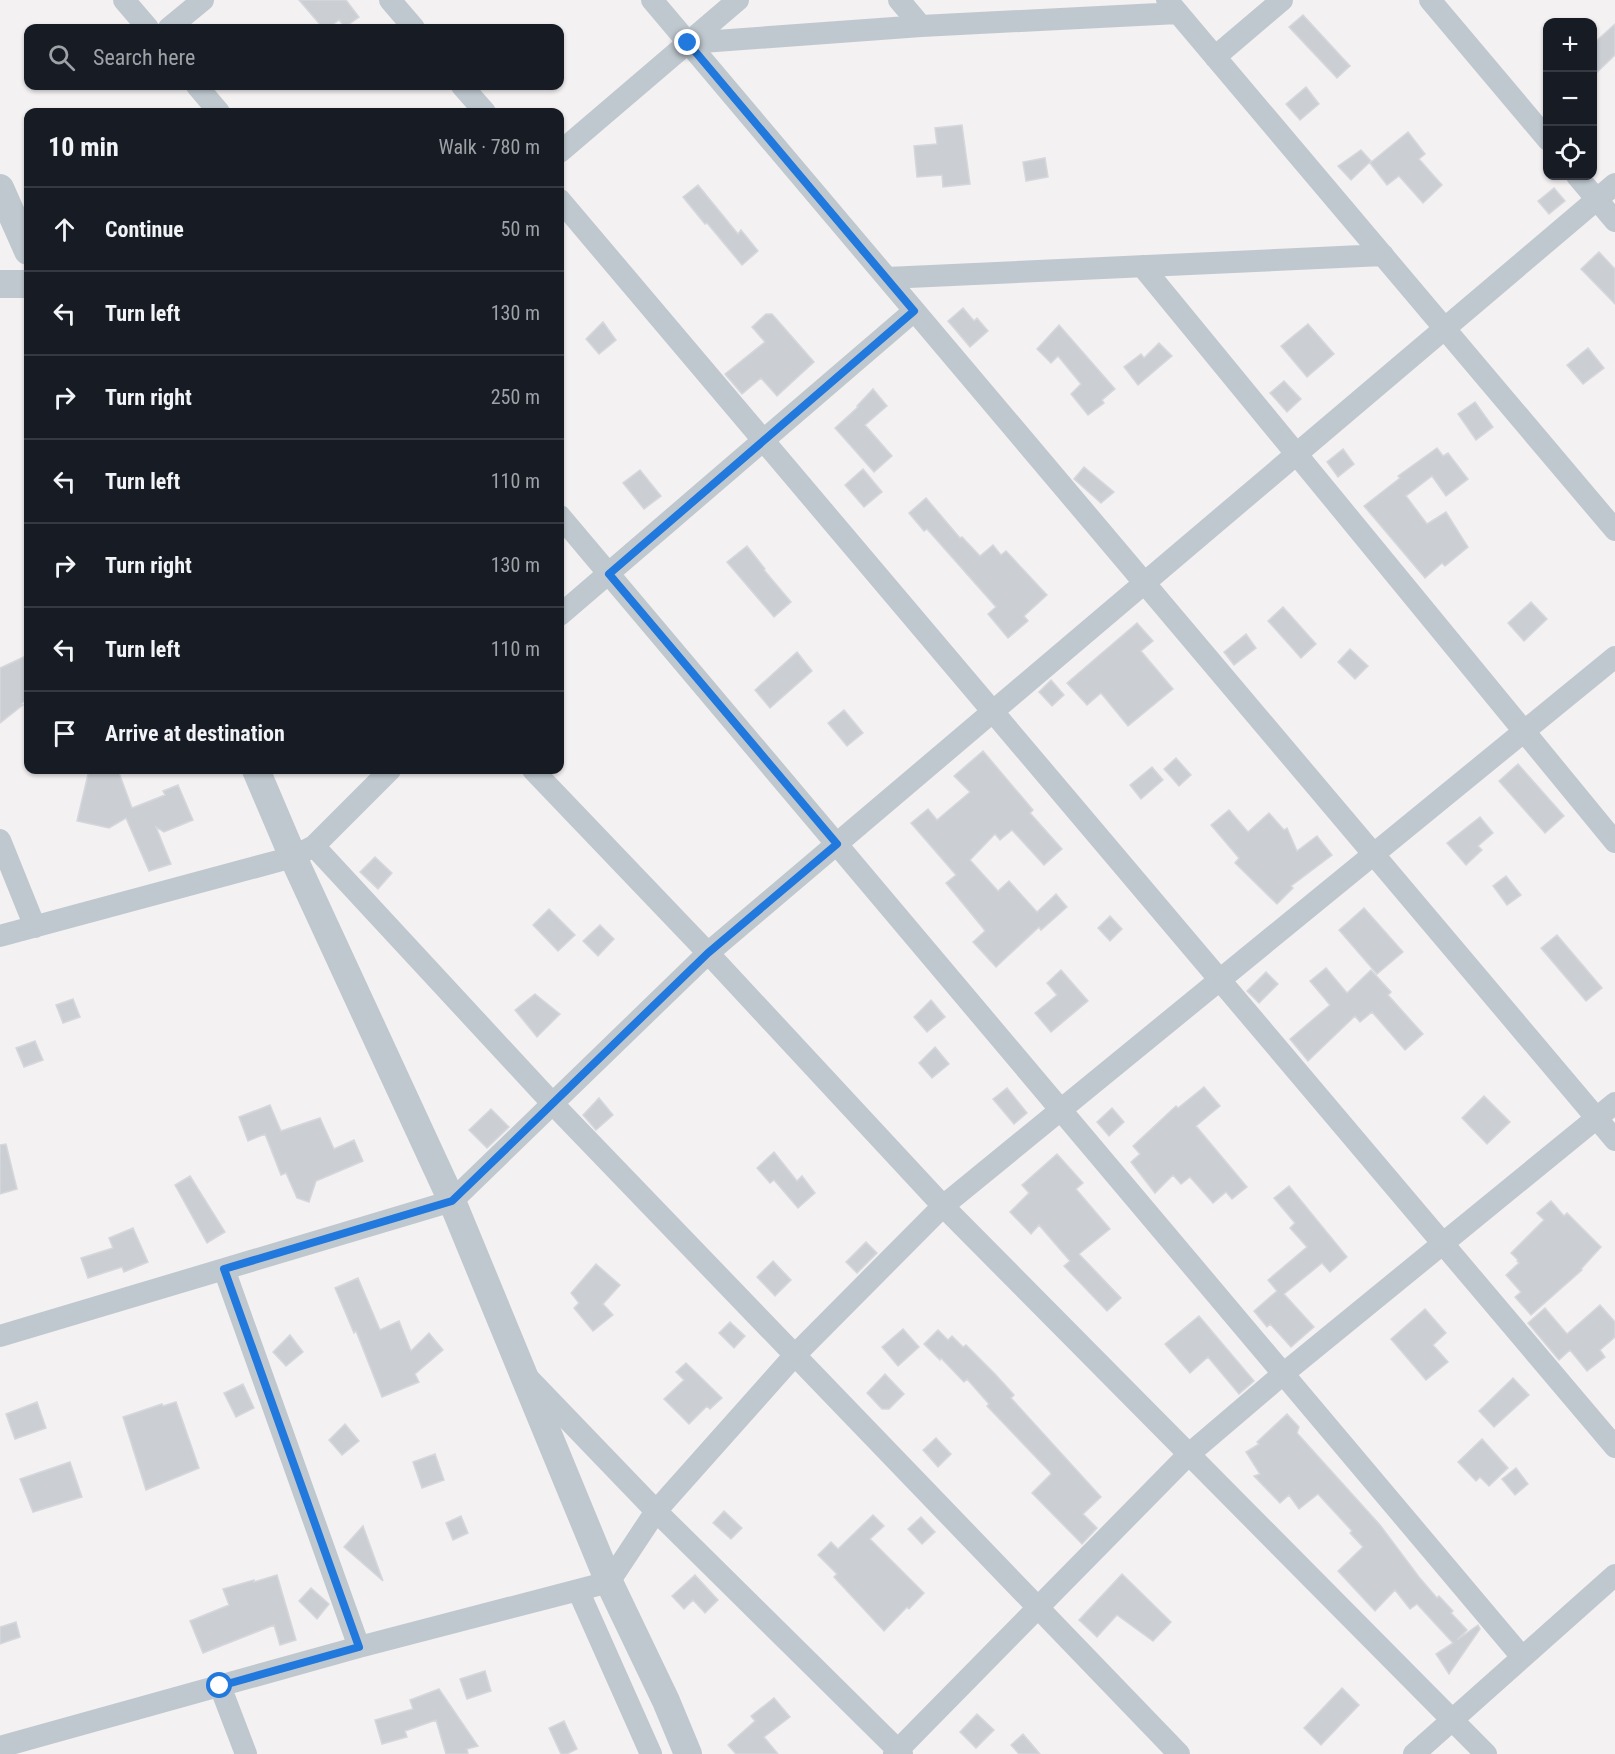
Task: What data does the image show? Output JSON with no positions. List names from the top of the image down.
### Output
{
  "page": {
    "map_buttons": ["+", "−"],
    "search": "Search here",
    "heading": ["10 min", "Walk · 780 m"],
    "list": [
      ["Continue", "50 m"],
      ["Turn left", "130 m"],
      ["Turn right", "250 m"],
      ["Turn left", "110 m"],
      ["Turn right", "130 m"],
      ["Turn left", "110 m"],
      "Arrive at destination"
    ]
  }
}
